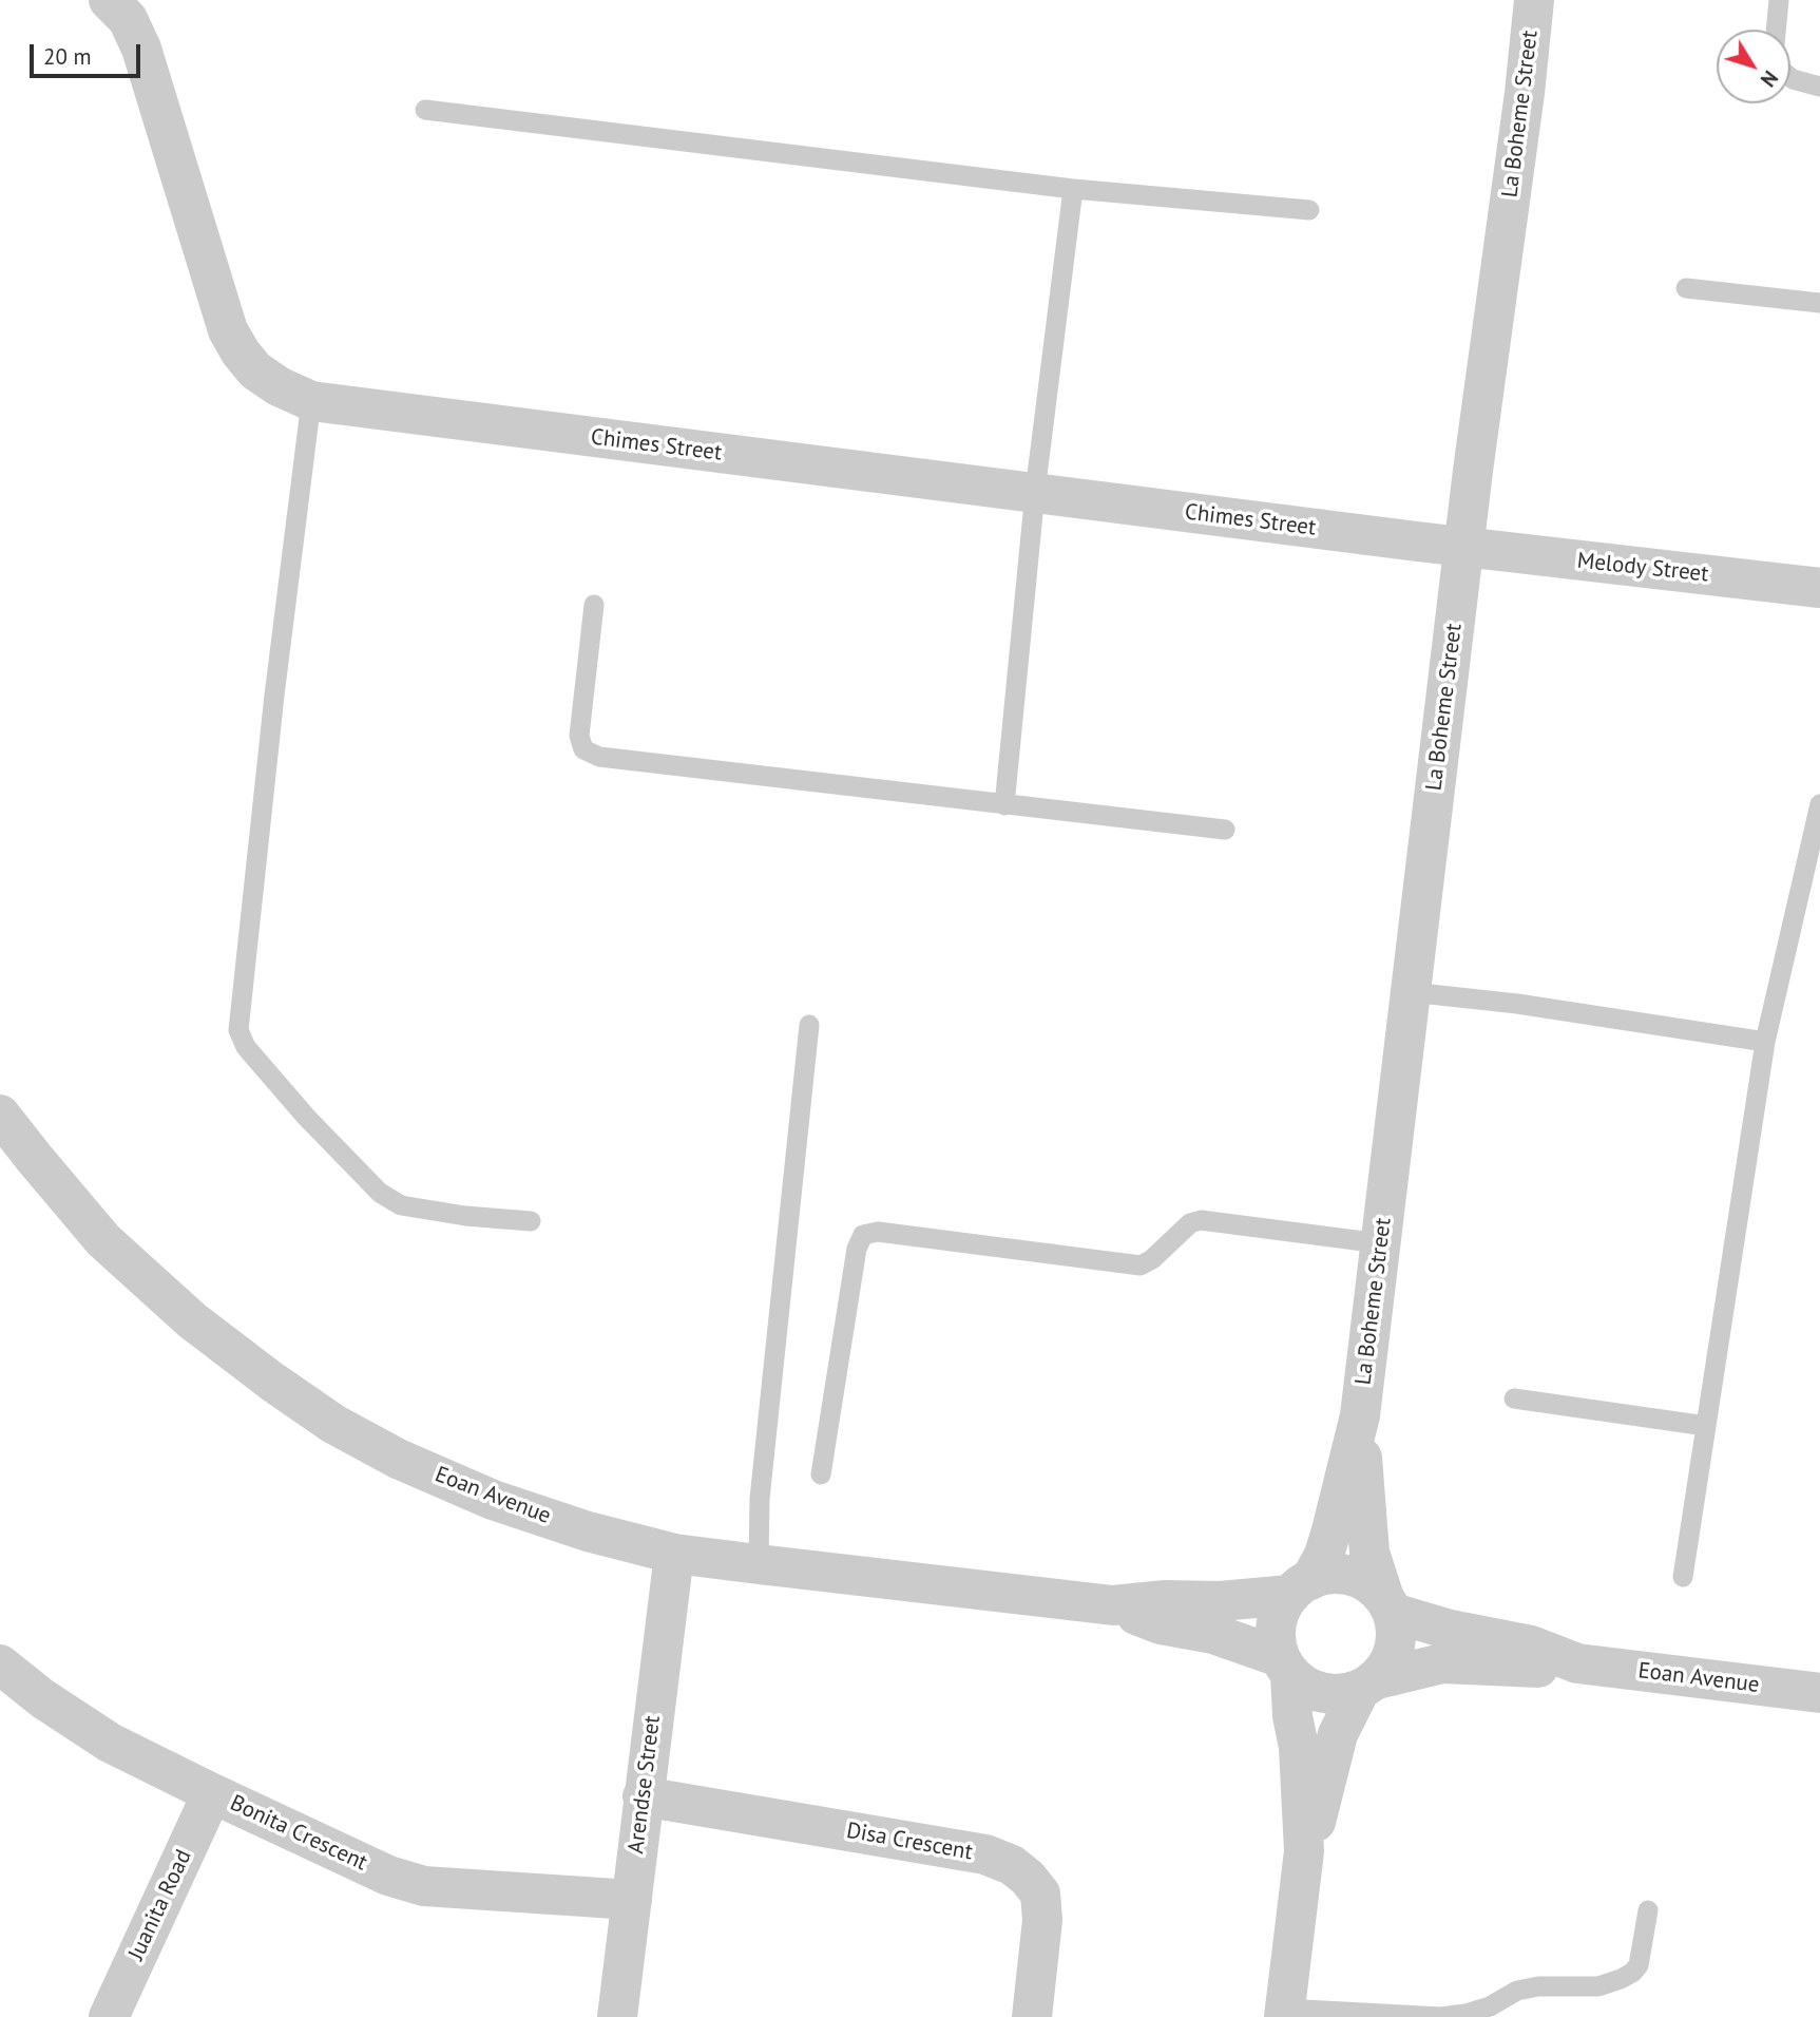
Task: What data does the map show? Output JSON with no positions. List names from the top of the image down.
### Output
{
  "streets": {
    "street": [
      "La Boheme Street",
      "Chimes Street",
      "Melody Street",
      "Eoan Avenue",
      "Arendse Street",
      "Bonita Crescent",
      "Disa Crescent",
      "Juanita Road"
    ]
  },
  "crossings": [
    ["La Boheme Street", "Chimes Street"],
    ["La Boheme Street", "Melody Street"],
    ["La Boheme Street", "Eoan Avenue"],
    ["Chimes Street", "Melody Street"],
    ["Eoan Avenue", "Arendse Street"],
    ["Arendse Street", "Bonita Crescent"],
    ["Arendse Street", "Disa Crescent"],
    ["Bonita Crescent", "Juanita Road"]
  ],
  "scale_bar": "20 m",
  "north": "bottom right"
}
